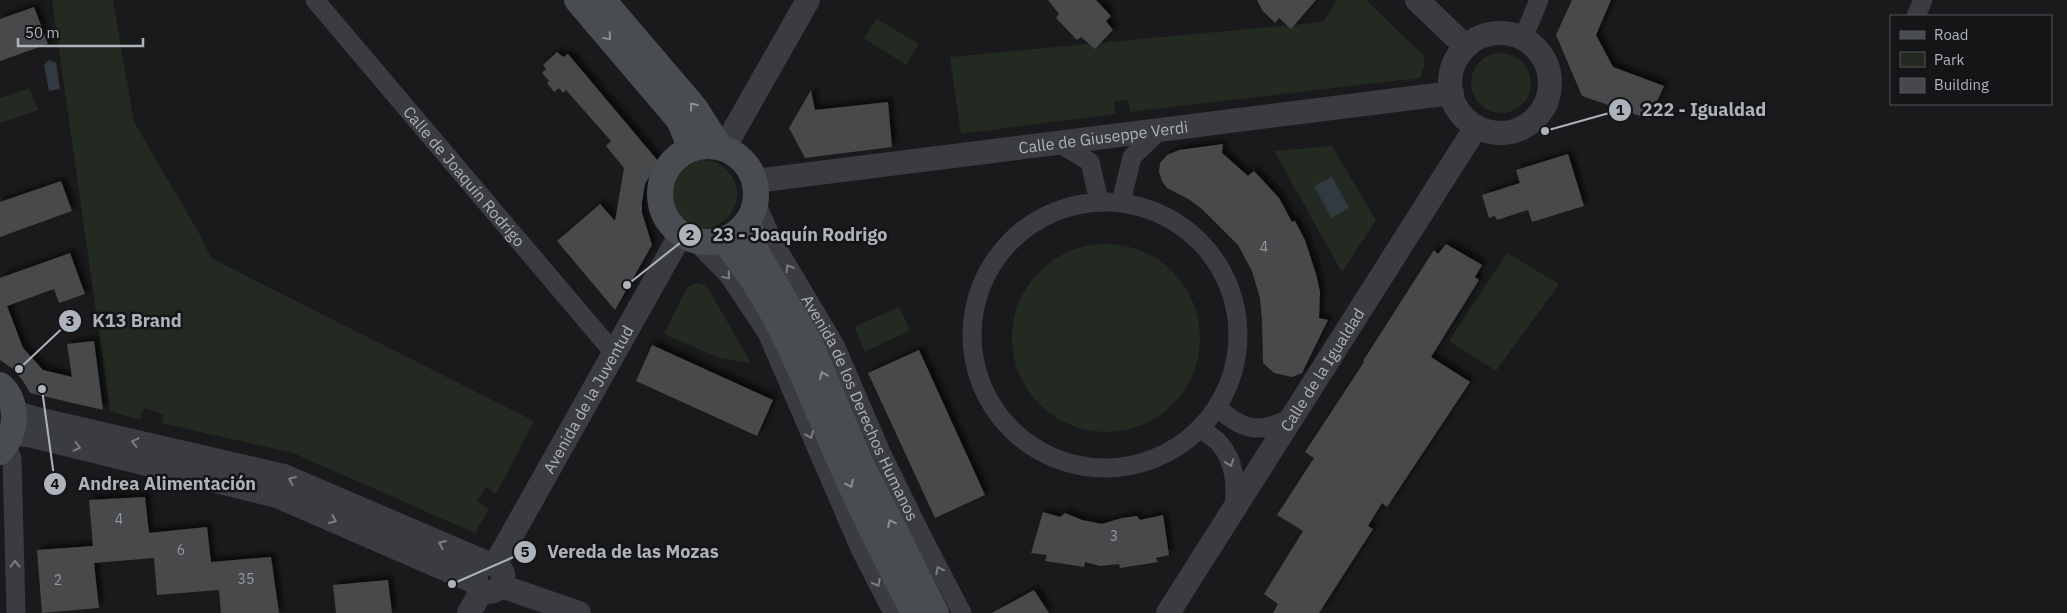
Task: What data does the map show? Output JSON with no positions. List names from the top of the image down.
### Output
{
  "streets": {
    "main road": ["Avenida de los Derechos Humanos"],
    "street": [
      "Calle de Giuseppe Verdi",
      "Calle de Joaquín Rodrigo",
      "Calle de la Igualdad",
      "Avenida de la Juventud"
    ]
  },
  "crossings": [
    ["Calle de Giuseppe Verdi", "Calle de la Igualdad"],
    ["Calle de Giuseppe Verdi", "Avenida de la Juventud"],
    ["Calle de Giuseppe Verdi", "Avenida de los Derechos Humanos"],
    ["Calle de Joaquín Rodrigo", "Avenida de la Juventud"],
    ["Avenida de la Juventud", "Avenida de los Derechos Humanos"]
  ],
  "places": [
    "222 - Igualdad",
    "23 - Joaquín Rodrigo",
    "K13 Brand",
    "Andrea Alimentación",
    "Vereda de las Mozas"
  ],
  "house_numbers": [
    "4",
    "4",
    "3",
    "6",
    "35",
    "2"
  ],
  "legend": ["Road", "Park", "Building"],
  "scale_bar": "50 m"
}
